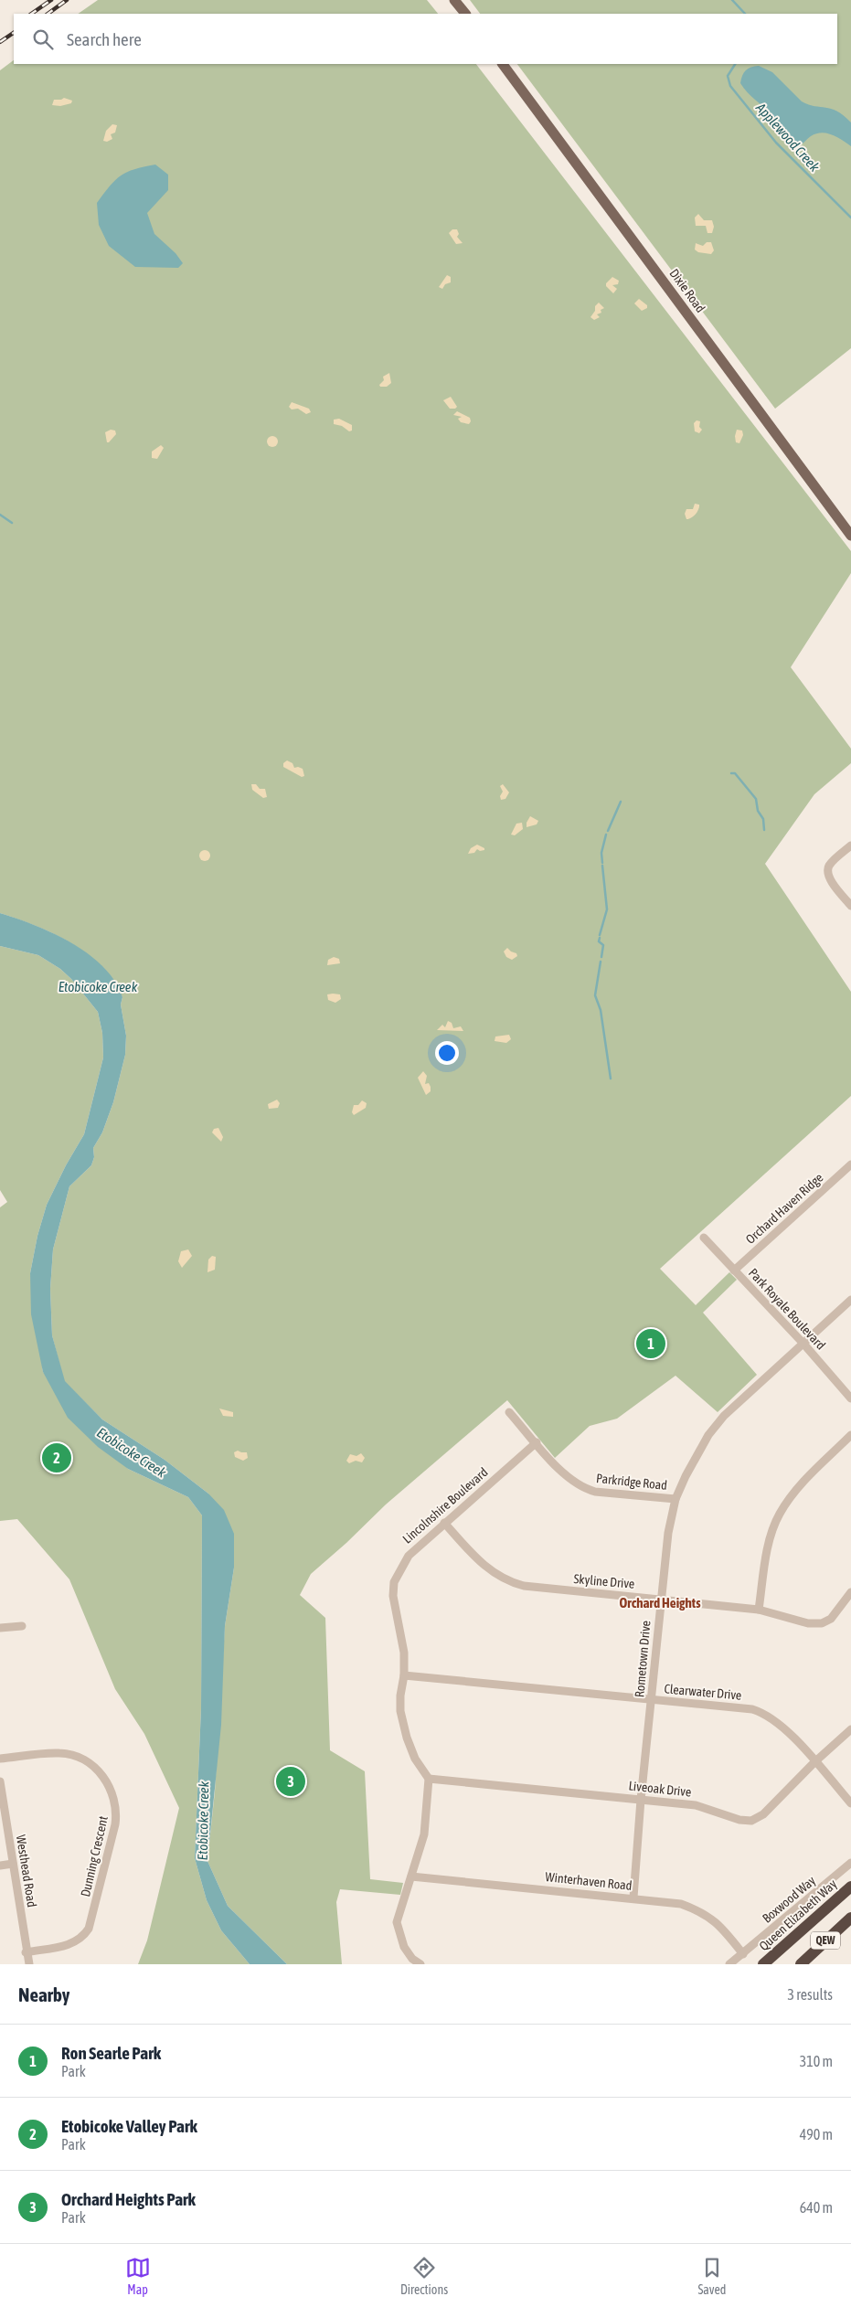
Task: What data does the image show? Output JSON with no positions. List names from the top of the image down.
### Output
{
  "streets": {
    "highway": ["Queen Elizabeth Way", "QEW"],
    "main road": ["Dixie Road"],
    "street": [
      "Orchard Haven Ridge",
      "Park Royale Boulevard",
      "Parkridge Road",
      "Lincolnshire Boulevard",
      "Skyline Drive",
      "Rometown Drive",
      "Clearwater Drive",
      "Liveoak Drive",
      "Dunning Crescent",
      "Westhead Road",
      "Winterhaven Road",
      "Boxwood Way"
    ]
  },
  "crossings": [
    ["Orchard Haven Ridge", "Park Royale Boulevard"],
    ["Park Royale Boulevard", "Rometown Drive"],
    ["Parkridge Road", "Lincolnshire Boulevard"],
    ["Parkridge Road", "Rometown Drive"],
    ["Lincolnshire Boulevard", "Skyline Drive"],
    ["Lincolnshire Boulevard", "Clearwater Drive"],
    ["Lincolnshire Boulevard", "Liveoak Drive"],
    ["Skyline Drive", "Rometown Drive"],
    ["Rometown Drive", "Clearwater Drive"],
    ["Rometown Drive", "Liveoak Drive"],
    ["Rometown Drive", "Winterhaven Road"],
    ["Clearwater Drive", "Liveoak Drive"],
    ["Dunning Crescent", "Westhead Road"],
    ["Winterhaven Road", "Boxwood Way"]
  ],
  "districts": ["Orchard Heights"],
  "water": ["Applewood Creek", "Etobicoke Creek"],
  "page": {
    "search": "Search here",
    "pins": ["1", "2", "3"],
    "heading": ["Nearby", "3 results"],
    "list": [
      {
        "mark": "1",
        "name": "Ron Searle Park",
        "note": "Park",
        "value": "310 m"
      },
      {
        "mark": "2",
        "name": "Etobicoke Valley Park",
        "note": "Park",
        "value": "490 m"
      },
      {
        "mark": "3",
        "name": "Orchard Heights Park",
        "note": "Park",
        "value": "640 m"
      }
    ],
    "nav": ["Map", "Directions", "Saved"]
  }
}
